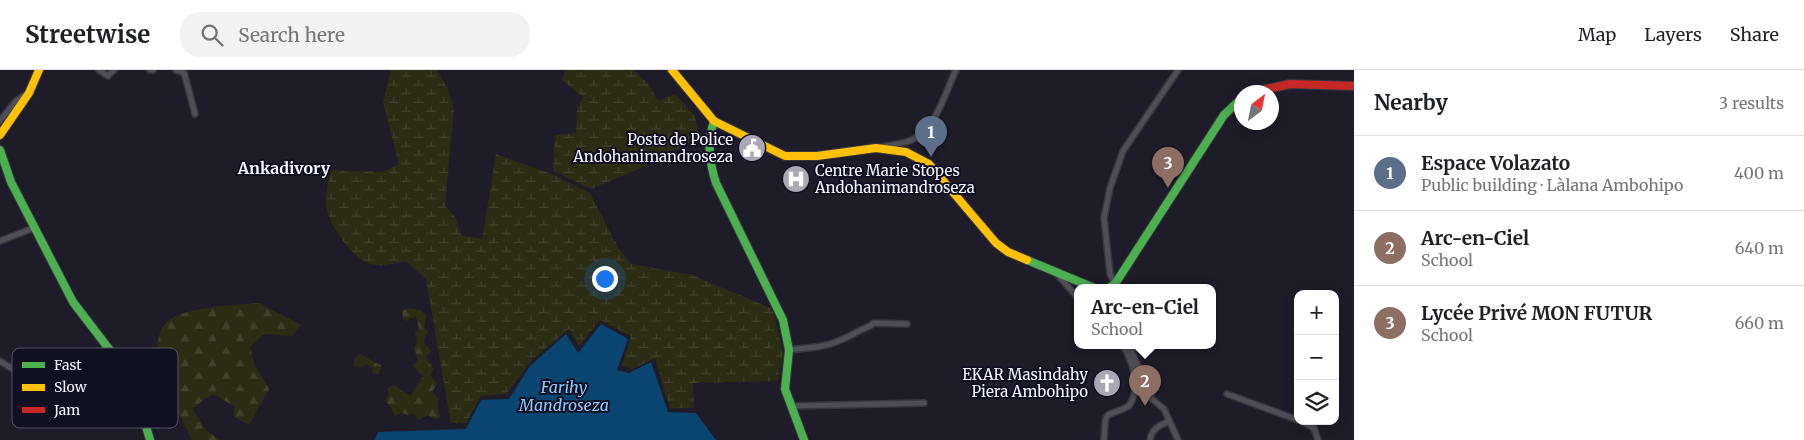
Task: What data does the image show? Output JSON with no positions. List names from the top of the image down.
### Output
{
  "districts": ["Ankadivory"],
  "water": ["Farihy Mandroseza"],
  "places": {
    "public building": ["Poste de Police Andohanimandroseza"],
    "hospital": ["Centre Marie Stopes Andohanimandroseza"],
    "church": ["EKAR Masindahy Piera Ambohipo"]
  },
  "legend": ["Fast", "Slow", "Jam"],
  "north": "top right",
  "page": {
    "header": "Streetwise",
    "search": "Search here",
    "nav": ["Map", "Layers", "Share"],
    "heading": ["Nearby", "3 results"],
    "pins": ["1", "3", "2"],
    "list": [
      {
        "mark": "1",
        "name": "Espace Volazato",
        "note": "Public building · Làlana Ambohipo",
        "value": "400 m"
      },
      {
        "mark": "2",
        "name": "Arc-en-Ciel",
        "note": "School",
        "value": "640 m"
      },
      {
        "mark": "3",
        "name": "Lycée Privé MON FUTUR",
        "note": "School",
        "value": "660 m"
      }
    ],
    "popup": ["Arc-en-Ciel", "School"],
    "map_buttons": ["+", "−"]
  }
}
